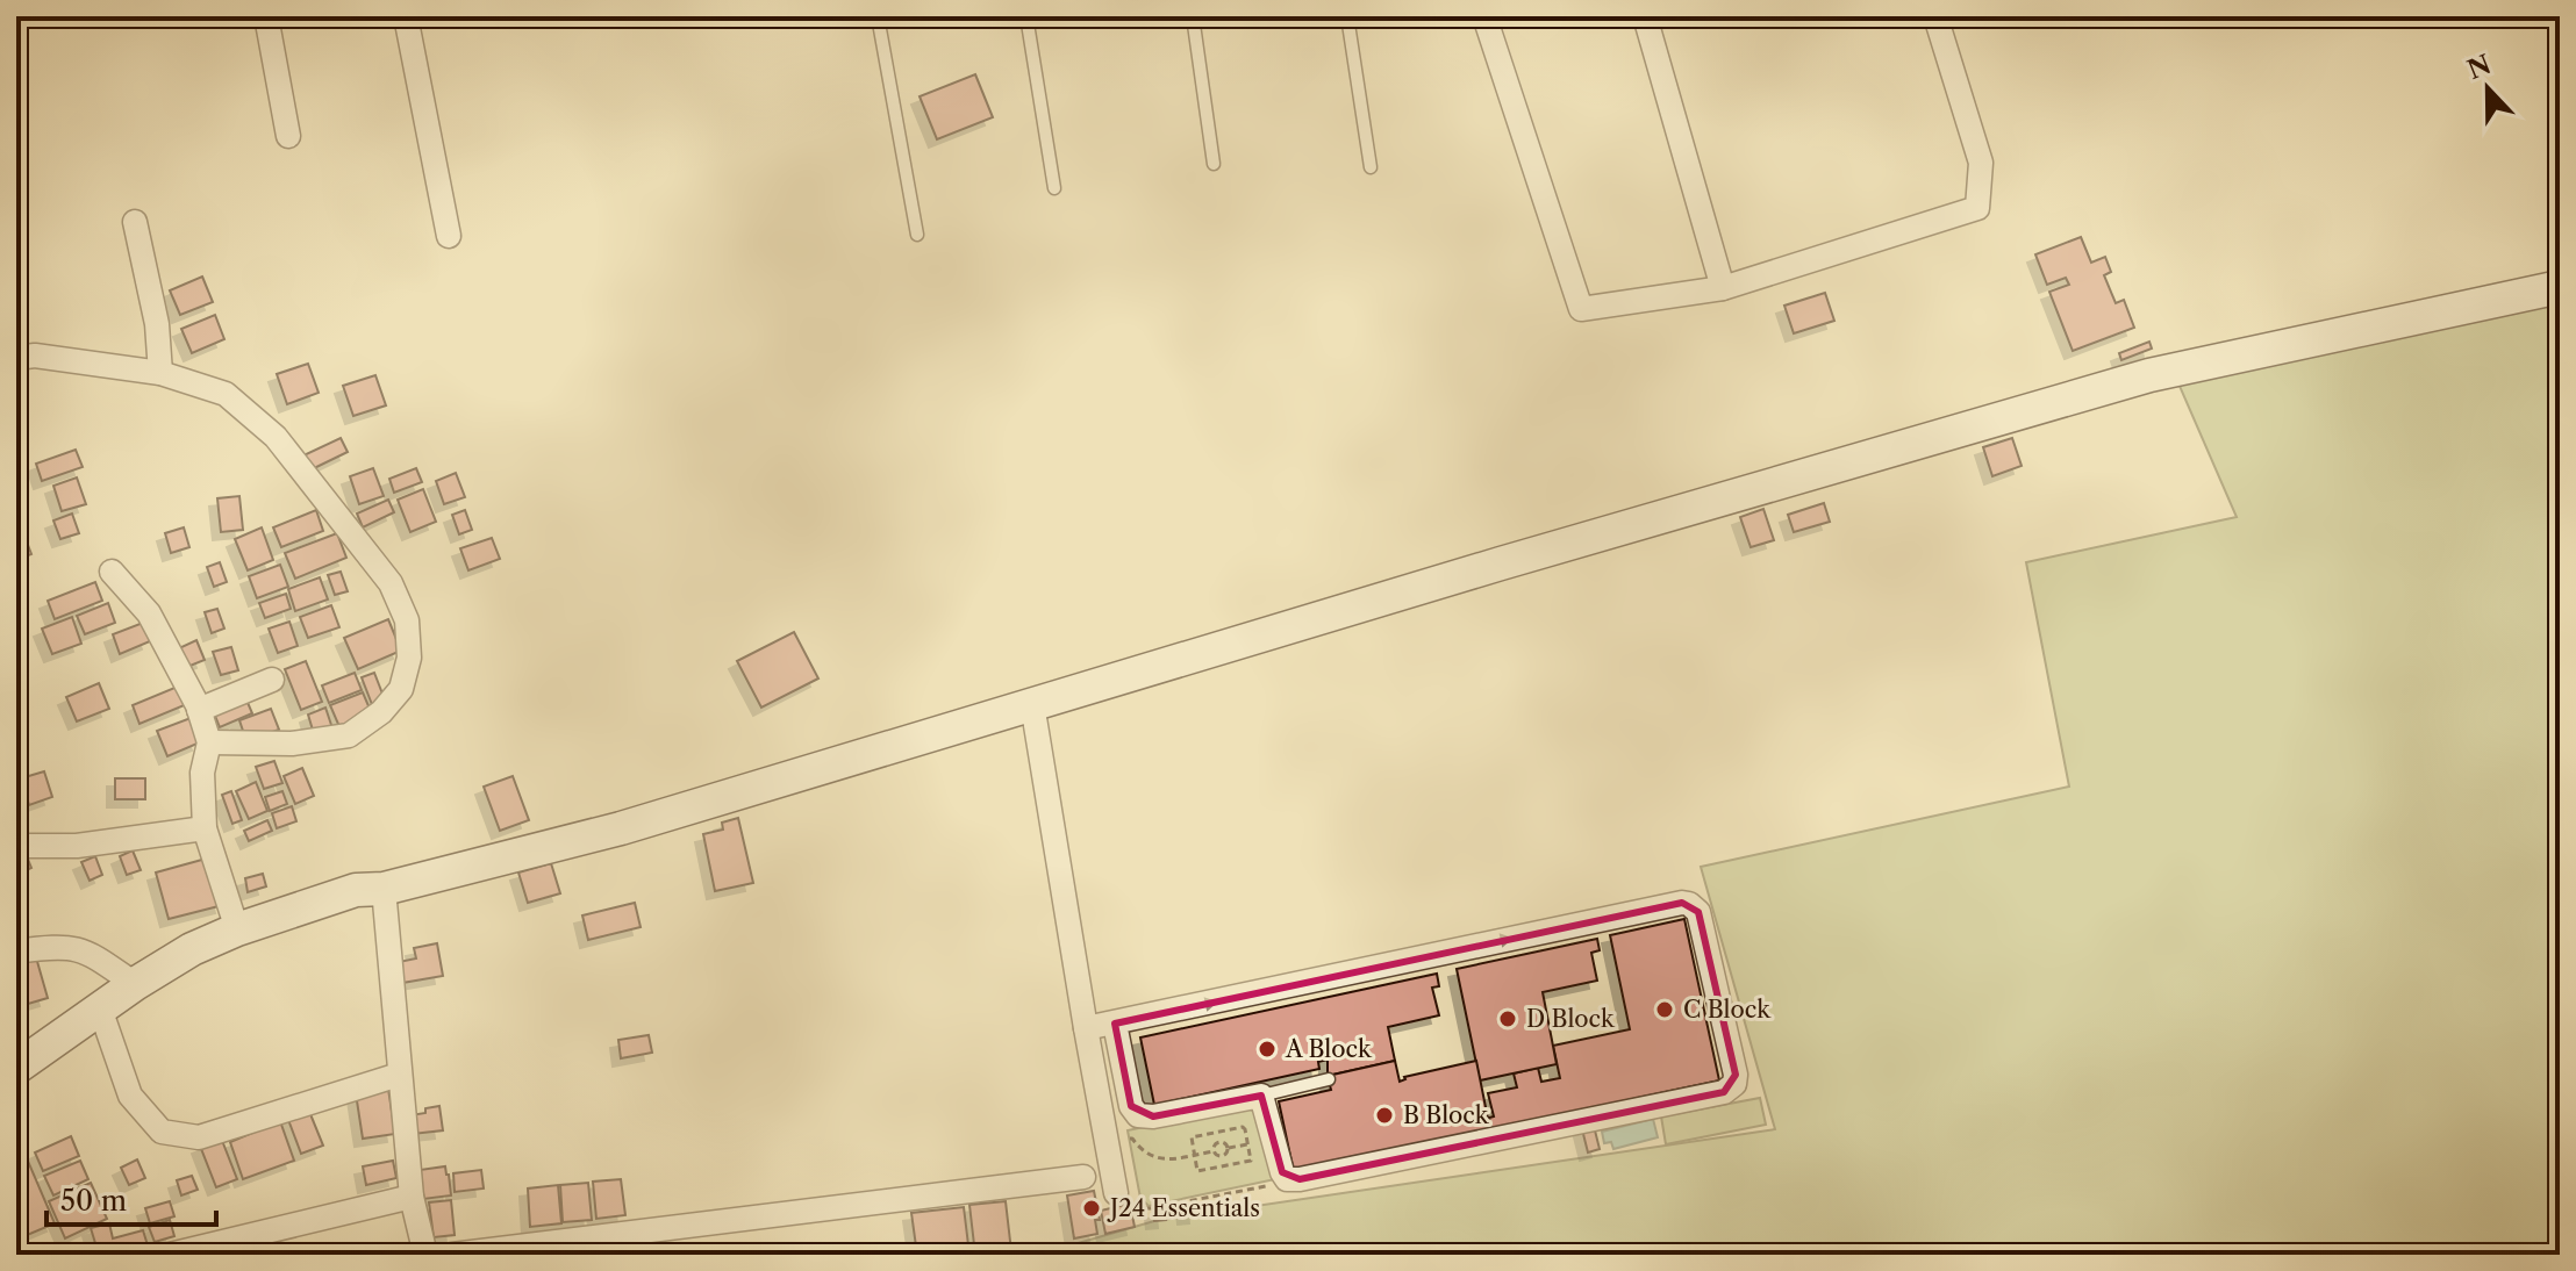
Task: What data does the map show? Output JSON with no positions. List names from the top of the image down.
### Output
{
  "places": [
    "C Block",
    "D Block",
    "A Block",
    "B Block",
    "J24 Essentials"
  ],
  "scale_bar": "50 m",
  "north": "top"
}
